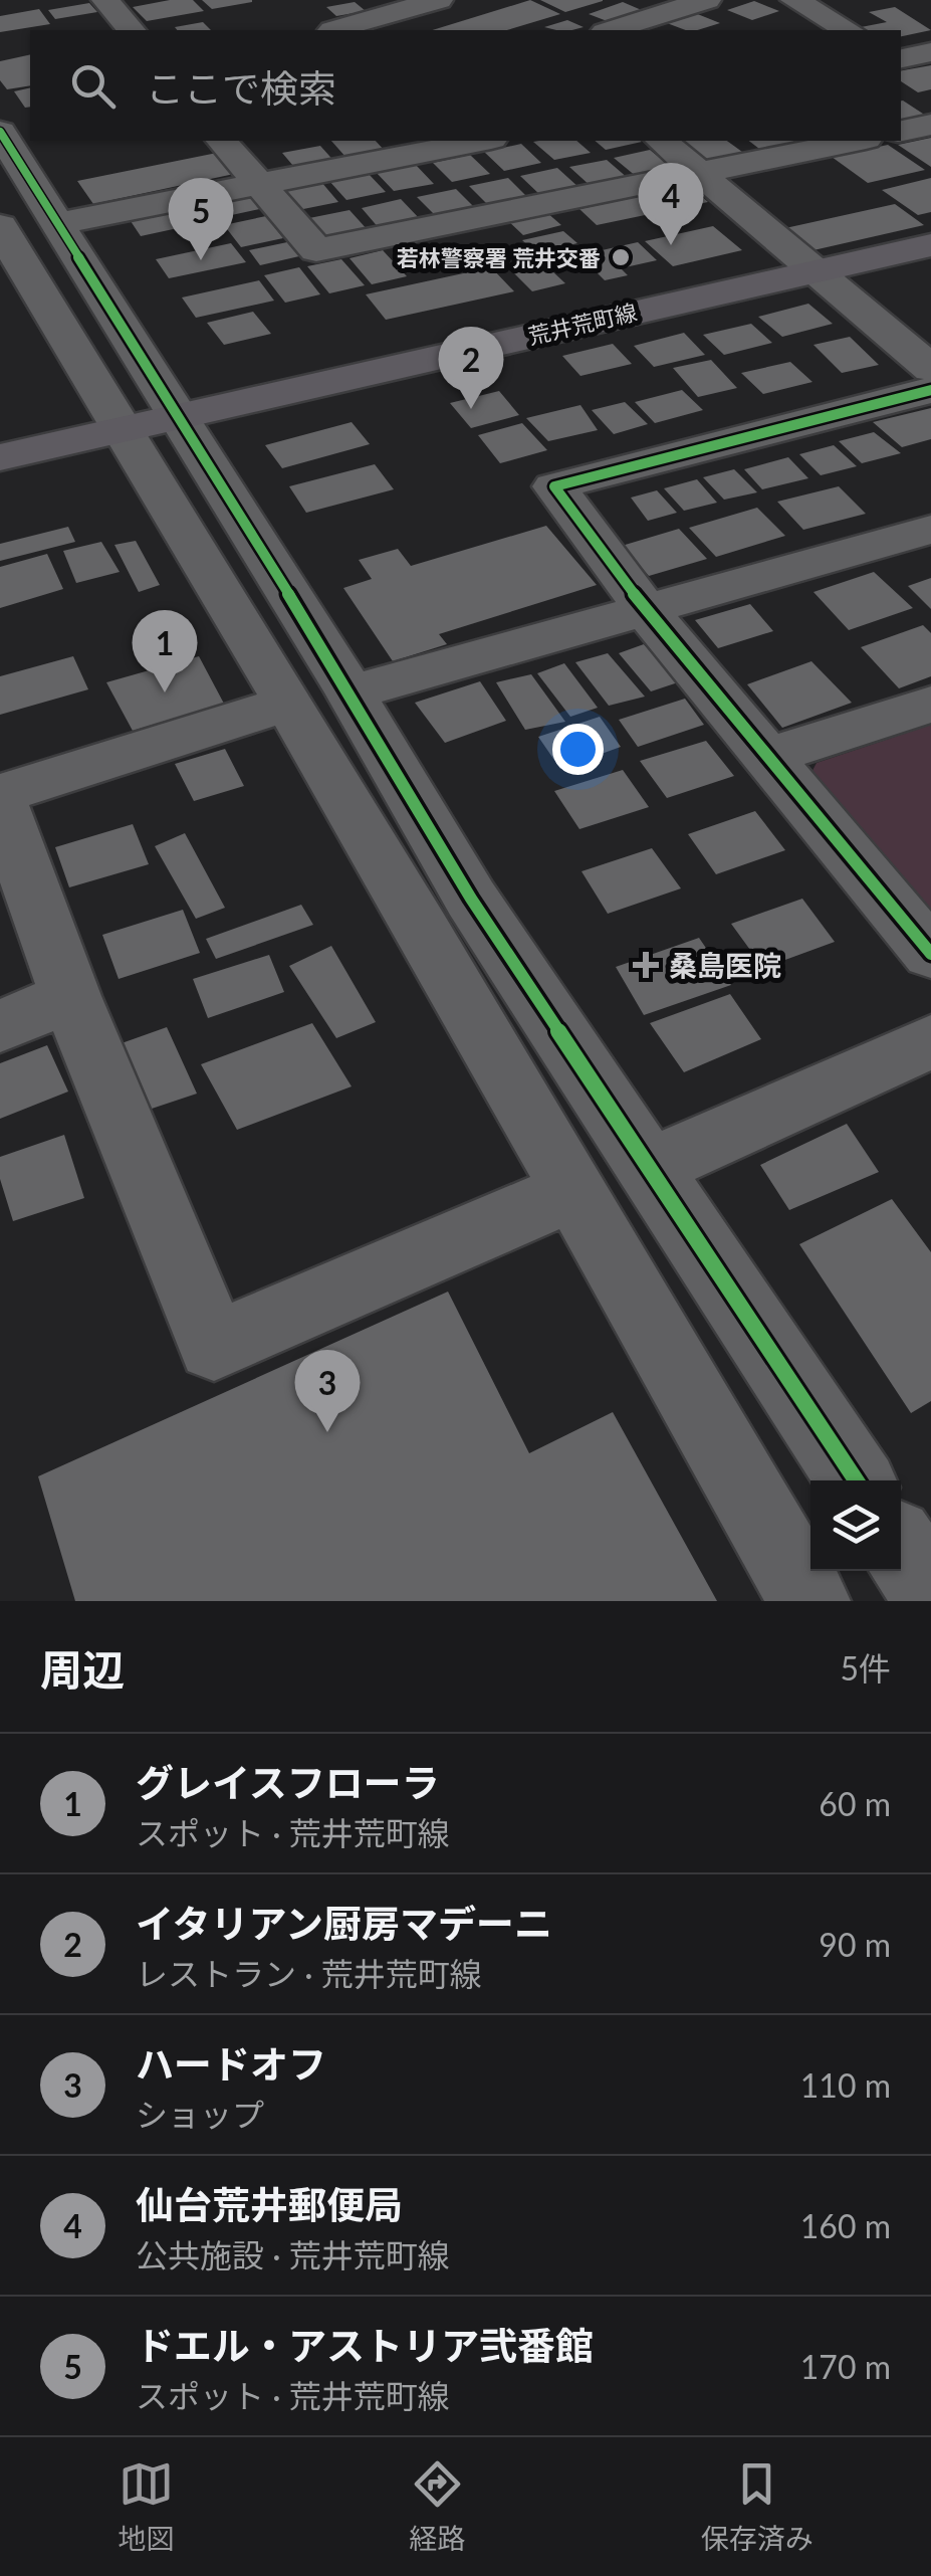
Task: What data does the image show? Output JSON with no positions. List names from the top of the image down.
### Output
{
  "streets": {
    "main road": ["荒井荒町線"]
  },
  "places": {
    "other": ["若林警察署 荒井交番"],
    "health": ["桑島医院"]
  },
  "page": {
    "search": "ここで検索",
    "pins": [
      "4",
      "5",
      "2",
      "1",
      "3"
    ],
    "heading": ["周辺", "5件"],
    "list": [
      {
        "mark": "1",
        "name": "グレイスフローラ",
        "note": "スポット · 荒井荒町線",
        "value": "60 m"
      },
      {
        "mark": "2",
        "name": "イタリアン厨房マデーニ",
        "note": "レストラン · 荒井荒町線",
        "value": "90 m"
      },
      {
        "mark": "3",
        "name": "ハードオフ",
        "note": "ショップ",
        "value": "110 m"
      },
      {
        "mark": "4",
        "name": "仙台荒井郵便局",
        "note": "公共施設 · 荒井荒町線",
        "value": "160 m"
      },
      {
        "mark": "5",
        "name": "ドエル・アストリア弐番館",
        "note": "スポット · 荒井荒町線",
        "value": "170 m"
      }
    ],
    "nav": ["地図", "経路", "保存済み"]
  }
}
